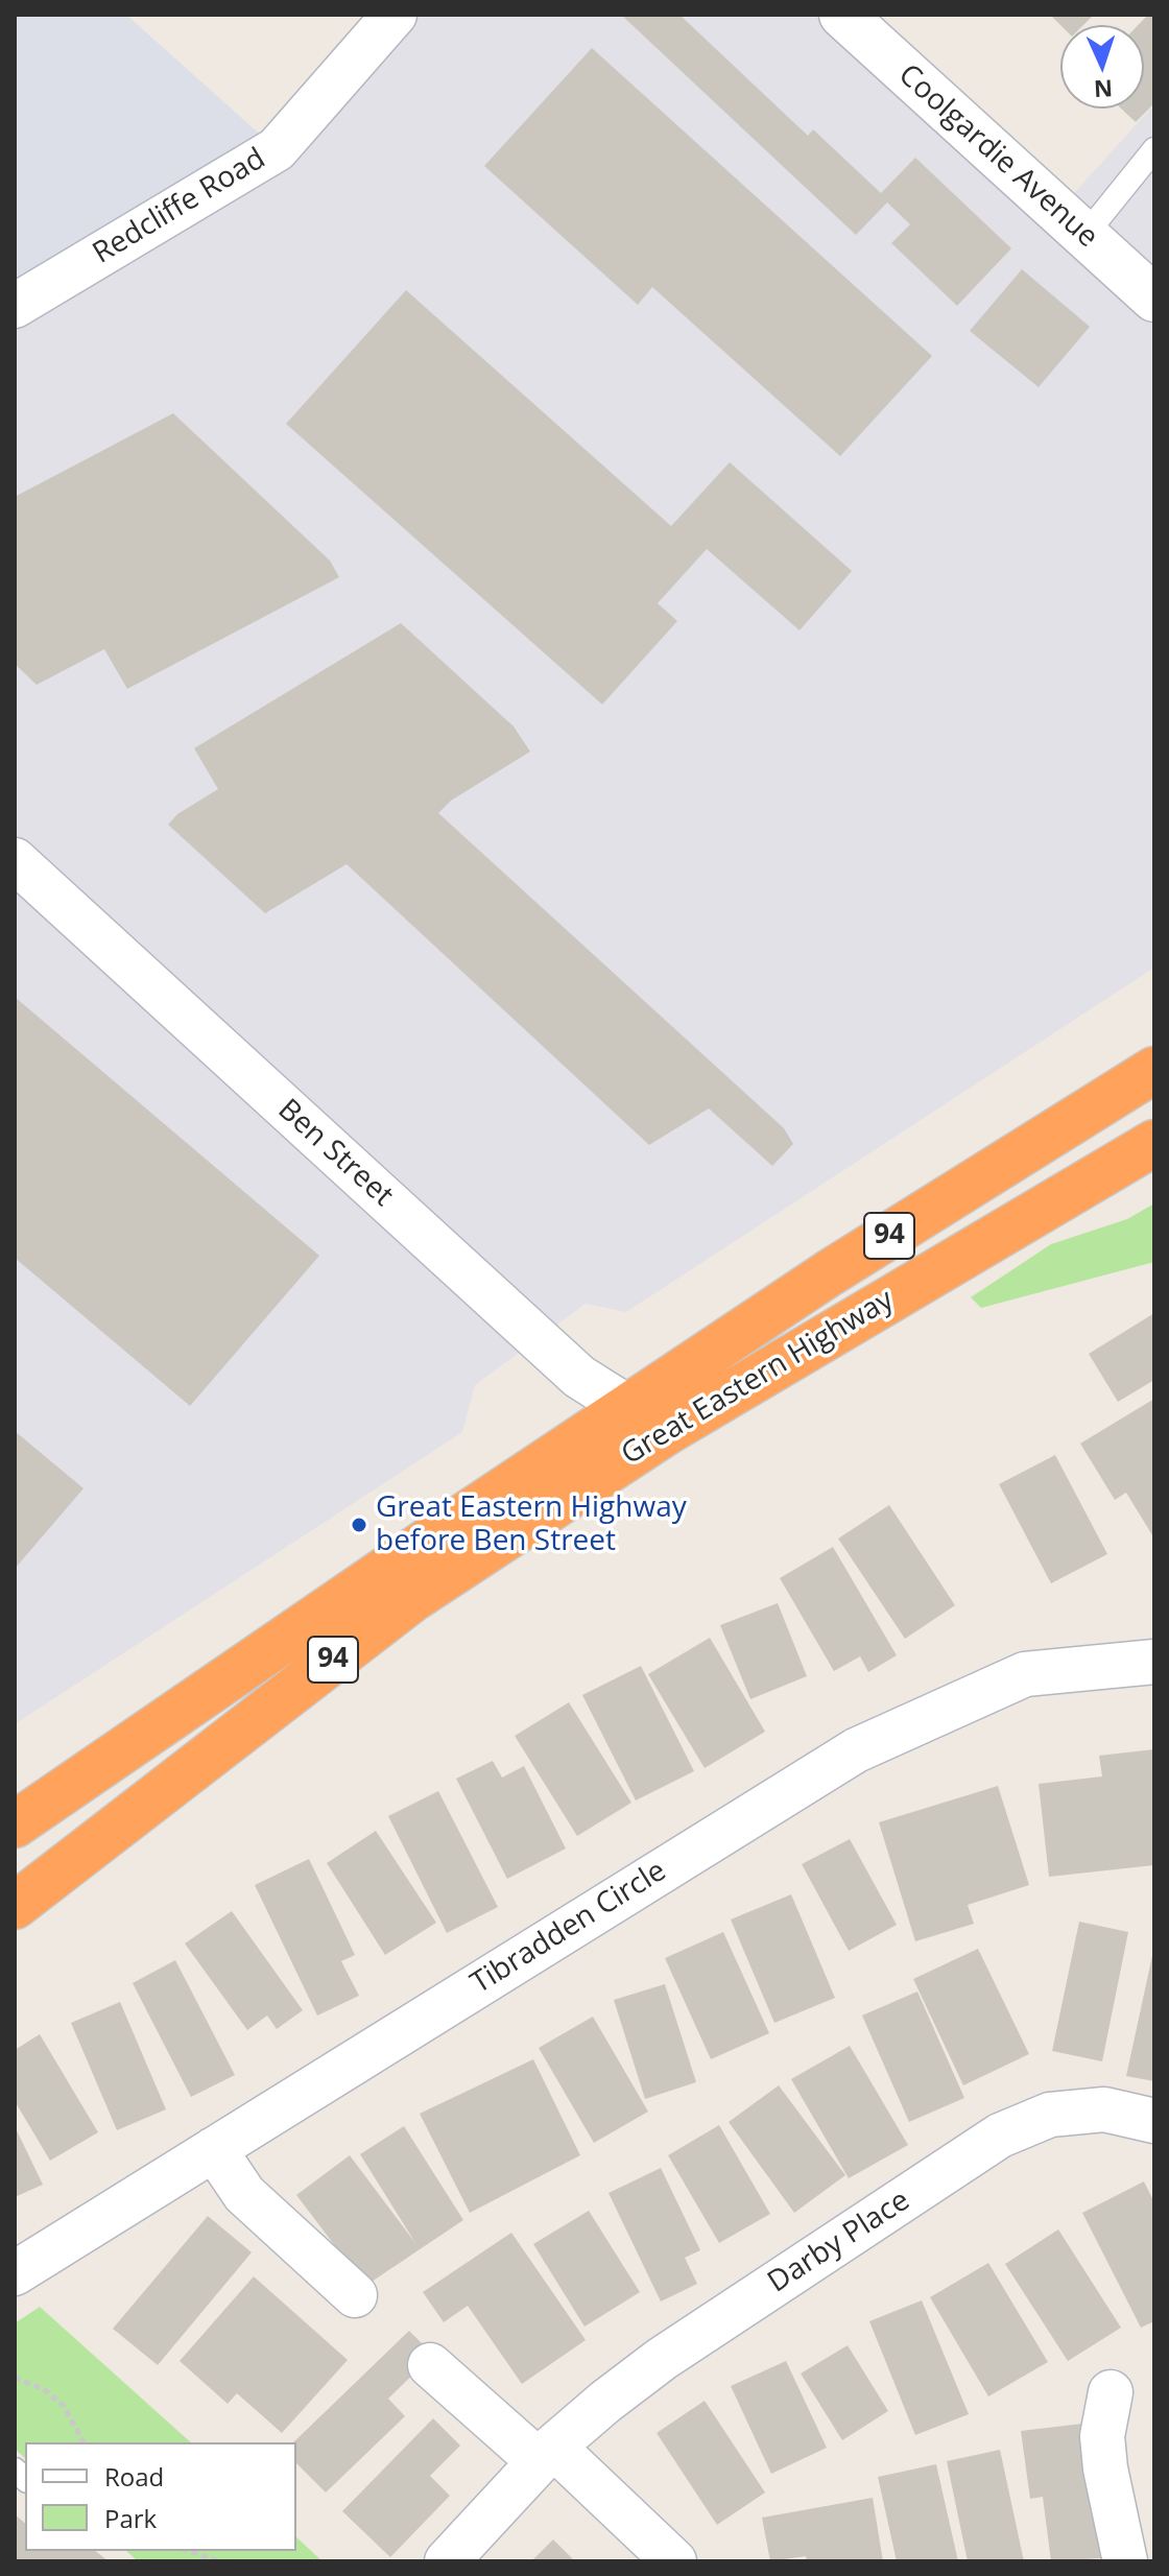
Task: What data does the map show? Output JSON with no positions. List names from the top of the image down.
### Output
{
  "streets": {
    "highway": ["94", "Great Eastern Highway"],
    "street": [
      "Coolgardie Avenue",
      "Redcliffe Road",
      "Ben Street",
      "Tibradden Circle",
      "Darby Place"
    ]
  },
  "crossings": [
    ["Ben Street", "Great Eastern Highway"]
  ],
  "places": ["Great Eastern Highway before Ben Street"],
  "legend": ["Road", "Park"],
  "north": "bottom"
}
